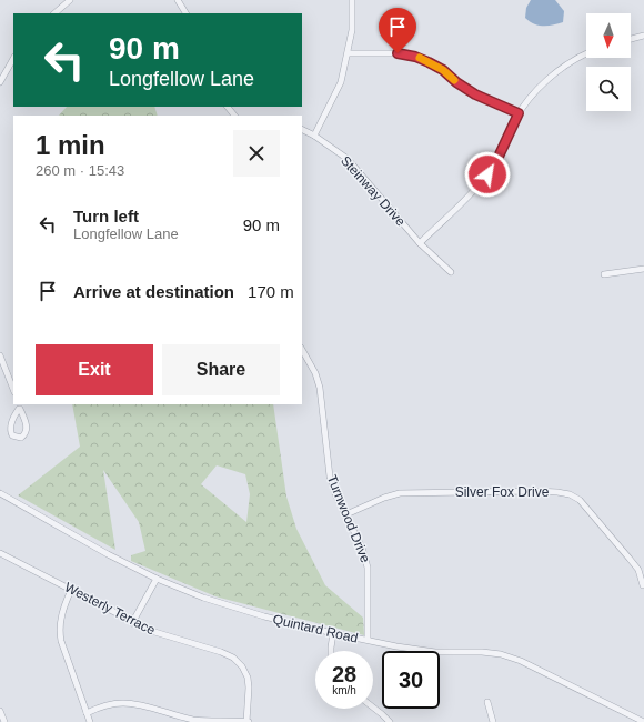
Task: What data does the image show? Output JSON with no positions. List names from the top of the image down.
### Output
{
  "streets": {
    "street": [
      "Steinway Drive",
      "Silver Fox Drive",
      "Turnwood Drive",
      "Westerly Terrace",
      "Quintard Road"
    ]
  },
  "crossings": [
    ["Silver Fox Drive", "Turnwood Drive"],
    ["Turnwood Drive", "Quintard Road"]
  ],
  "north": "bottom",
  "page": {
    "turn": ["90 m", "Longfellow Lane"],
    "heading": ["1 min", "260 m · 15:43"],
    "list": [
      {
        "name": "Turn left",
        "note": "Longfellow Lane",
        "value": "90 m"
      },
      {
        "name": "Arrive at destination",
        "value": "170 m"
      }
    ],
    "buttons": ["Exit", "Share"],
    "speed": "28 km/h",
    "limit": "30"
  }
}
